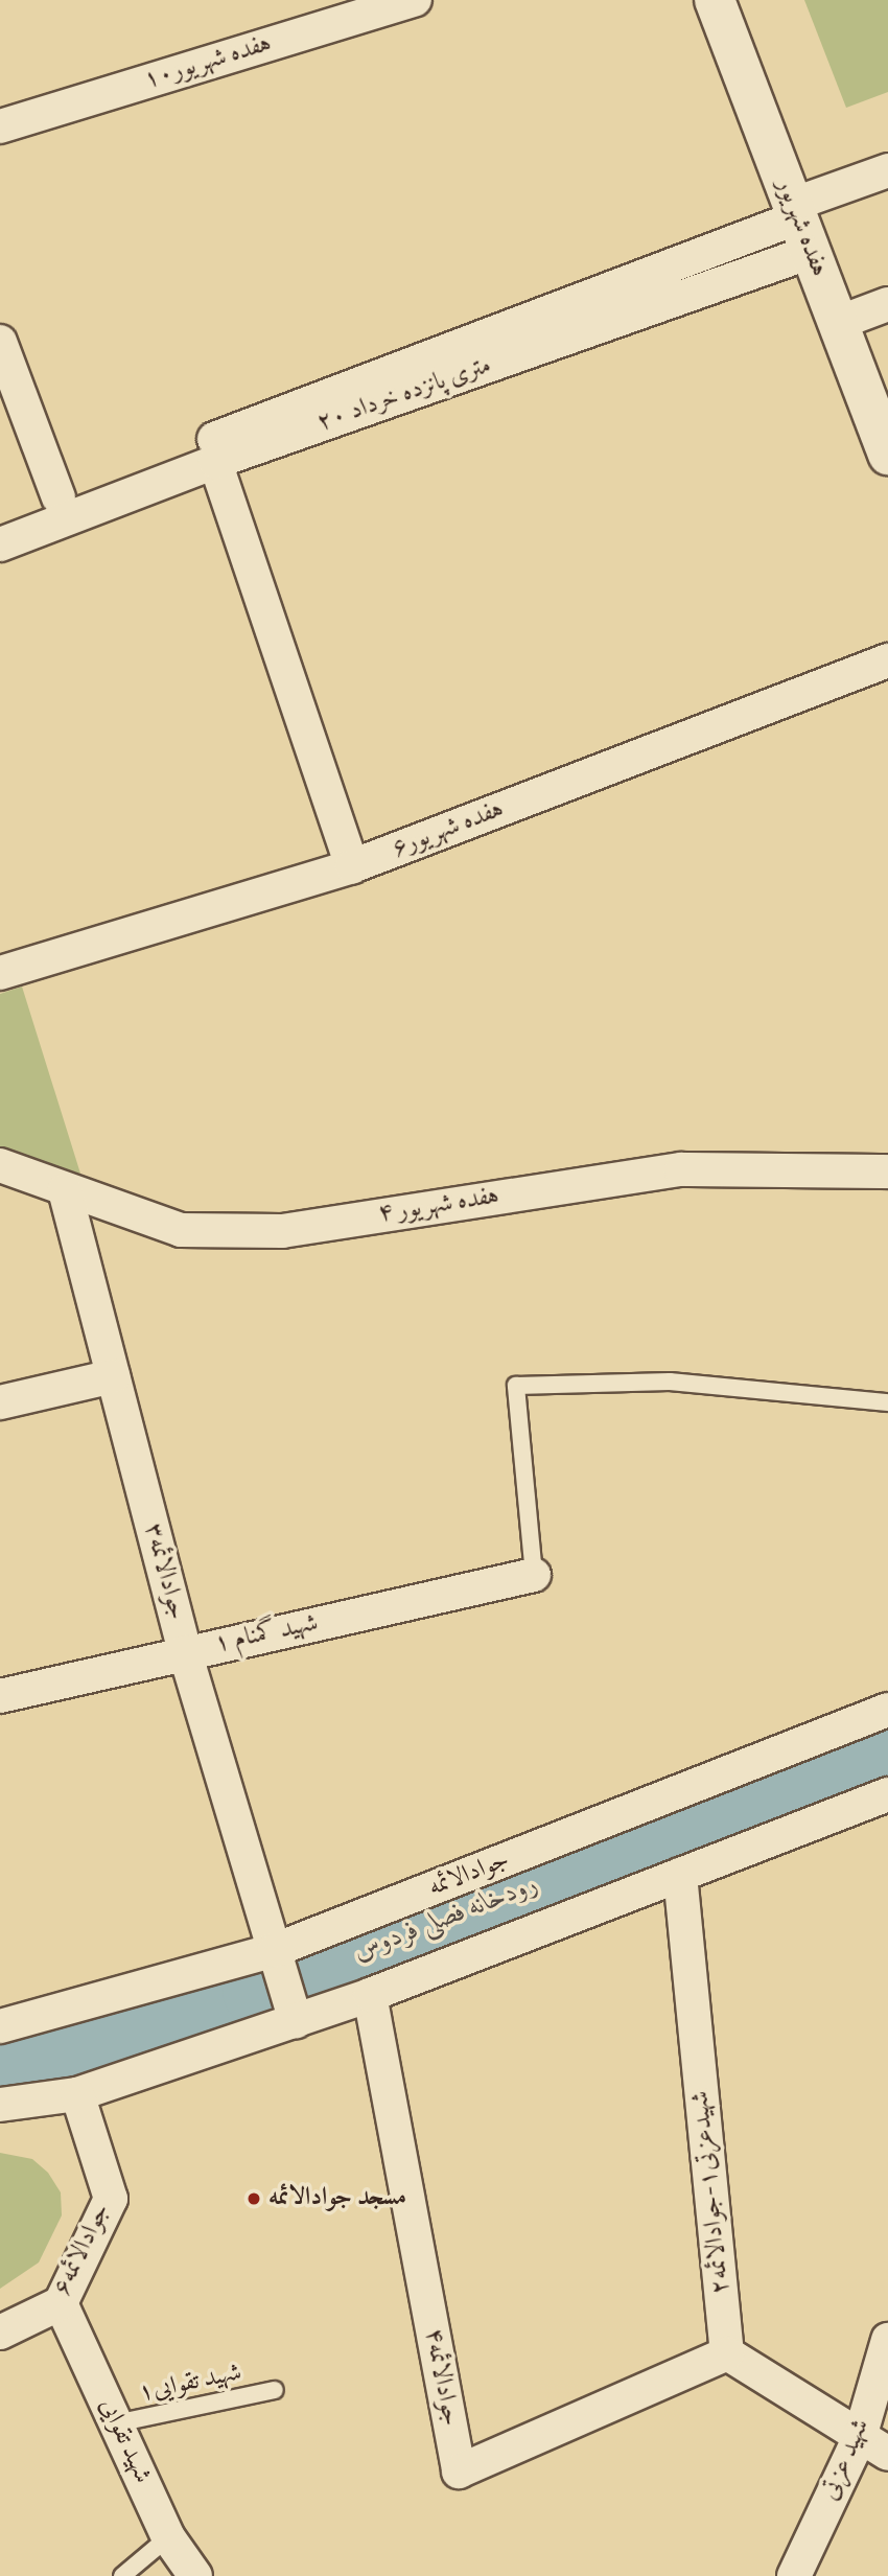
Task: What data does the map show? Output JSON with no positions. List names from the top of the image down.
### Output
{
  "streets": {
    "main road": ["هفده شهریور"],
    "street": [
      "هفده شهریور۱۰",
      "۲۰ متری پانزده خرداد",
      "هفده شهریور۶",
      "هفده شهریور ۴",
      "جوادالائمه۳",
      "شهید گمنام ۱",
      "جوادالائمه",
      "شهیدعزتی۱-جوادالائمه۲",
      "جوادالائمه۶",
      "جوادالائمه۴",
      "شهید تقوایی",
      "شهید عزتی"
    ],
    "lane": ["شهید تقوایی۱"]
  },
  "crossings": [
    ["هفده شهریور", "۲۰ متری پانزده خرداد"],
    ["هفده شهریور ۴", "جوادالائمه۳"],
    ["جوادالائمه۳", "شهید گمنام ۱"],
    ["جوادالائمه۳", "جوادالائمه"],
    ["شهیدعزتی۱-جوادالائمه۲", "جوادالائمه۴"],
    ["جوادالائمه۶", "شهید تقوایی"],
    ["شهید تقوایی۱", "شهید تقوایی"]
  ],
  "water": ["رودخانه فصلی فردوس"],
  "places": ["مسجد جوادالائمه"]
}
